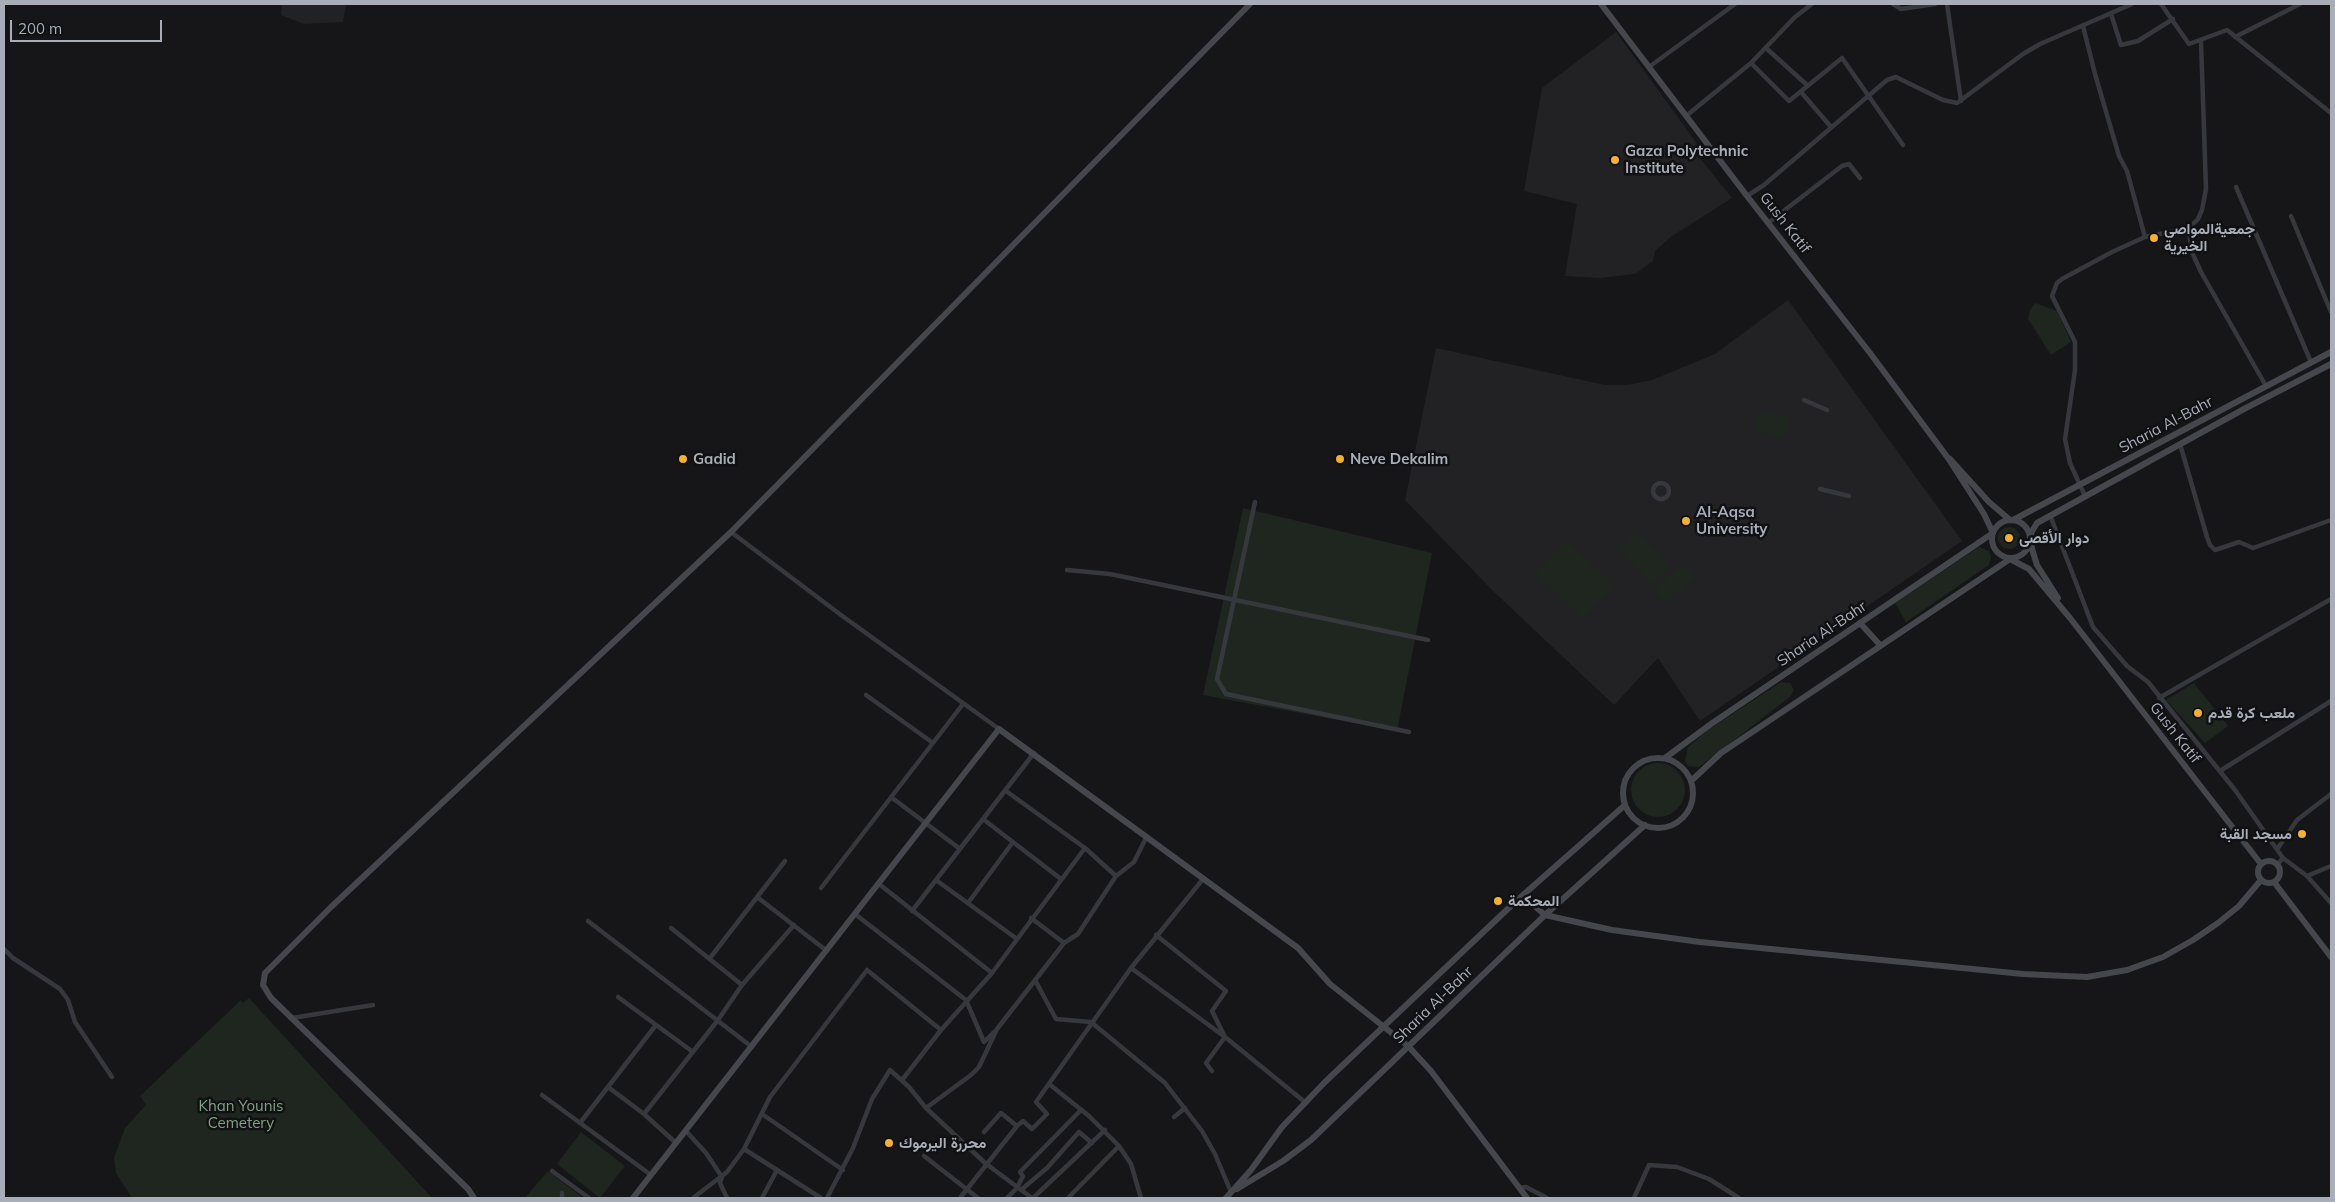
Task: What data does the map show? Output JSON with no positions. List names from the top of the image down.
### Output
{
  "streets": {
    "main road": ["Gush Katif", "Sharia Al-Bahr"]
  },
  "crossings": [
    ["Gush Katif", "Sharia Al-Bahr"]
  ],
  "parks": ["Khan Younis Cemetery"],
  "places": [
    "Gaza Polytechnic Institute",
    "جمعيةالمواصي الخيرية",
    "Gadid",
    "Neve Dekalim",
    "Al-Aqsa University",
    "دوار الأقصى",
    "ملعب كرة قدم",
    "مسجد القبة",
    "المحكمة",
    "محررة اليرموك"
  ],
  "scale_bar": "200 m"
}
